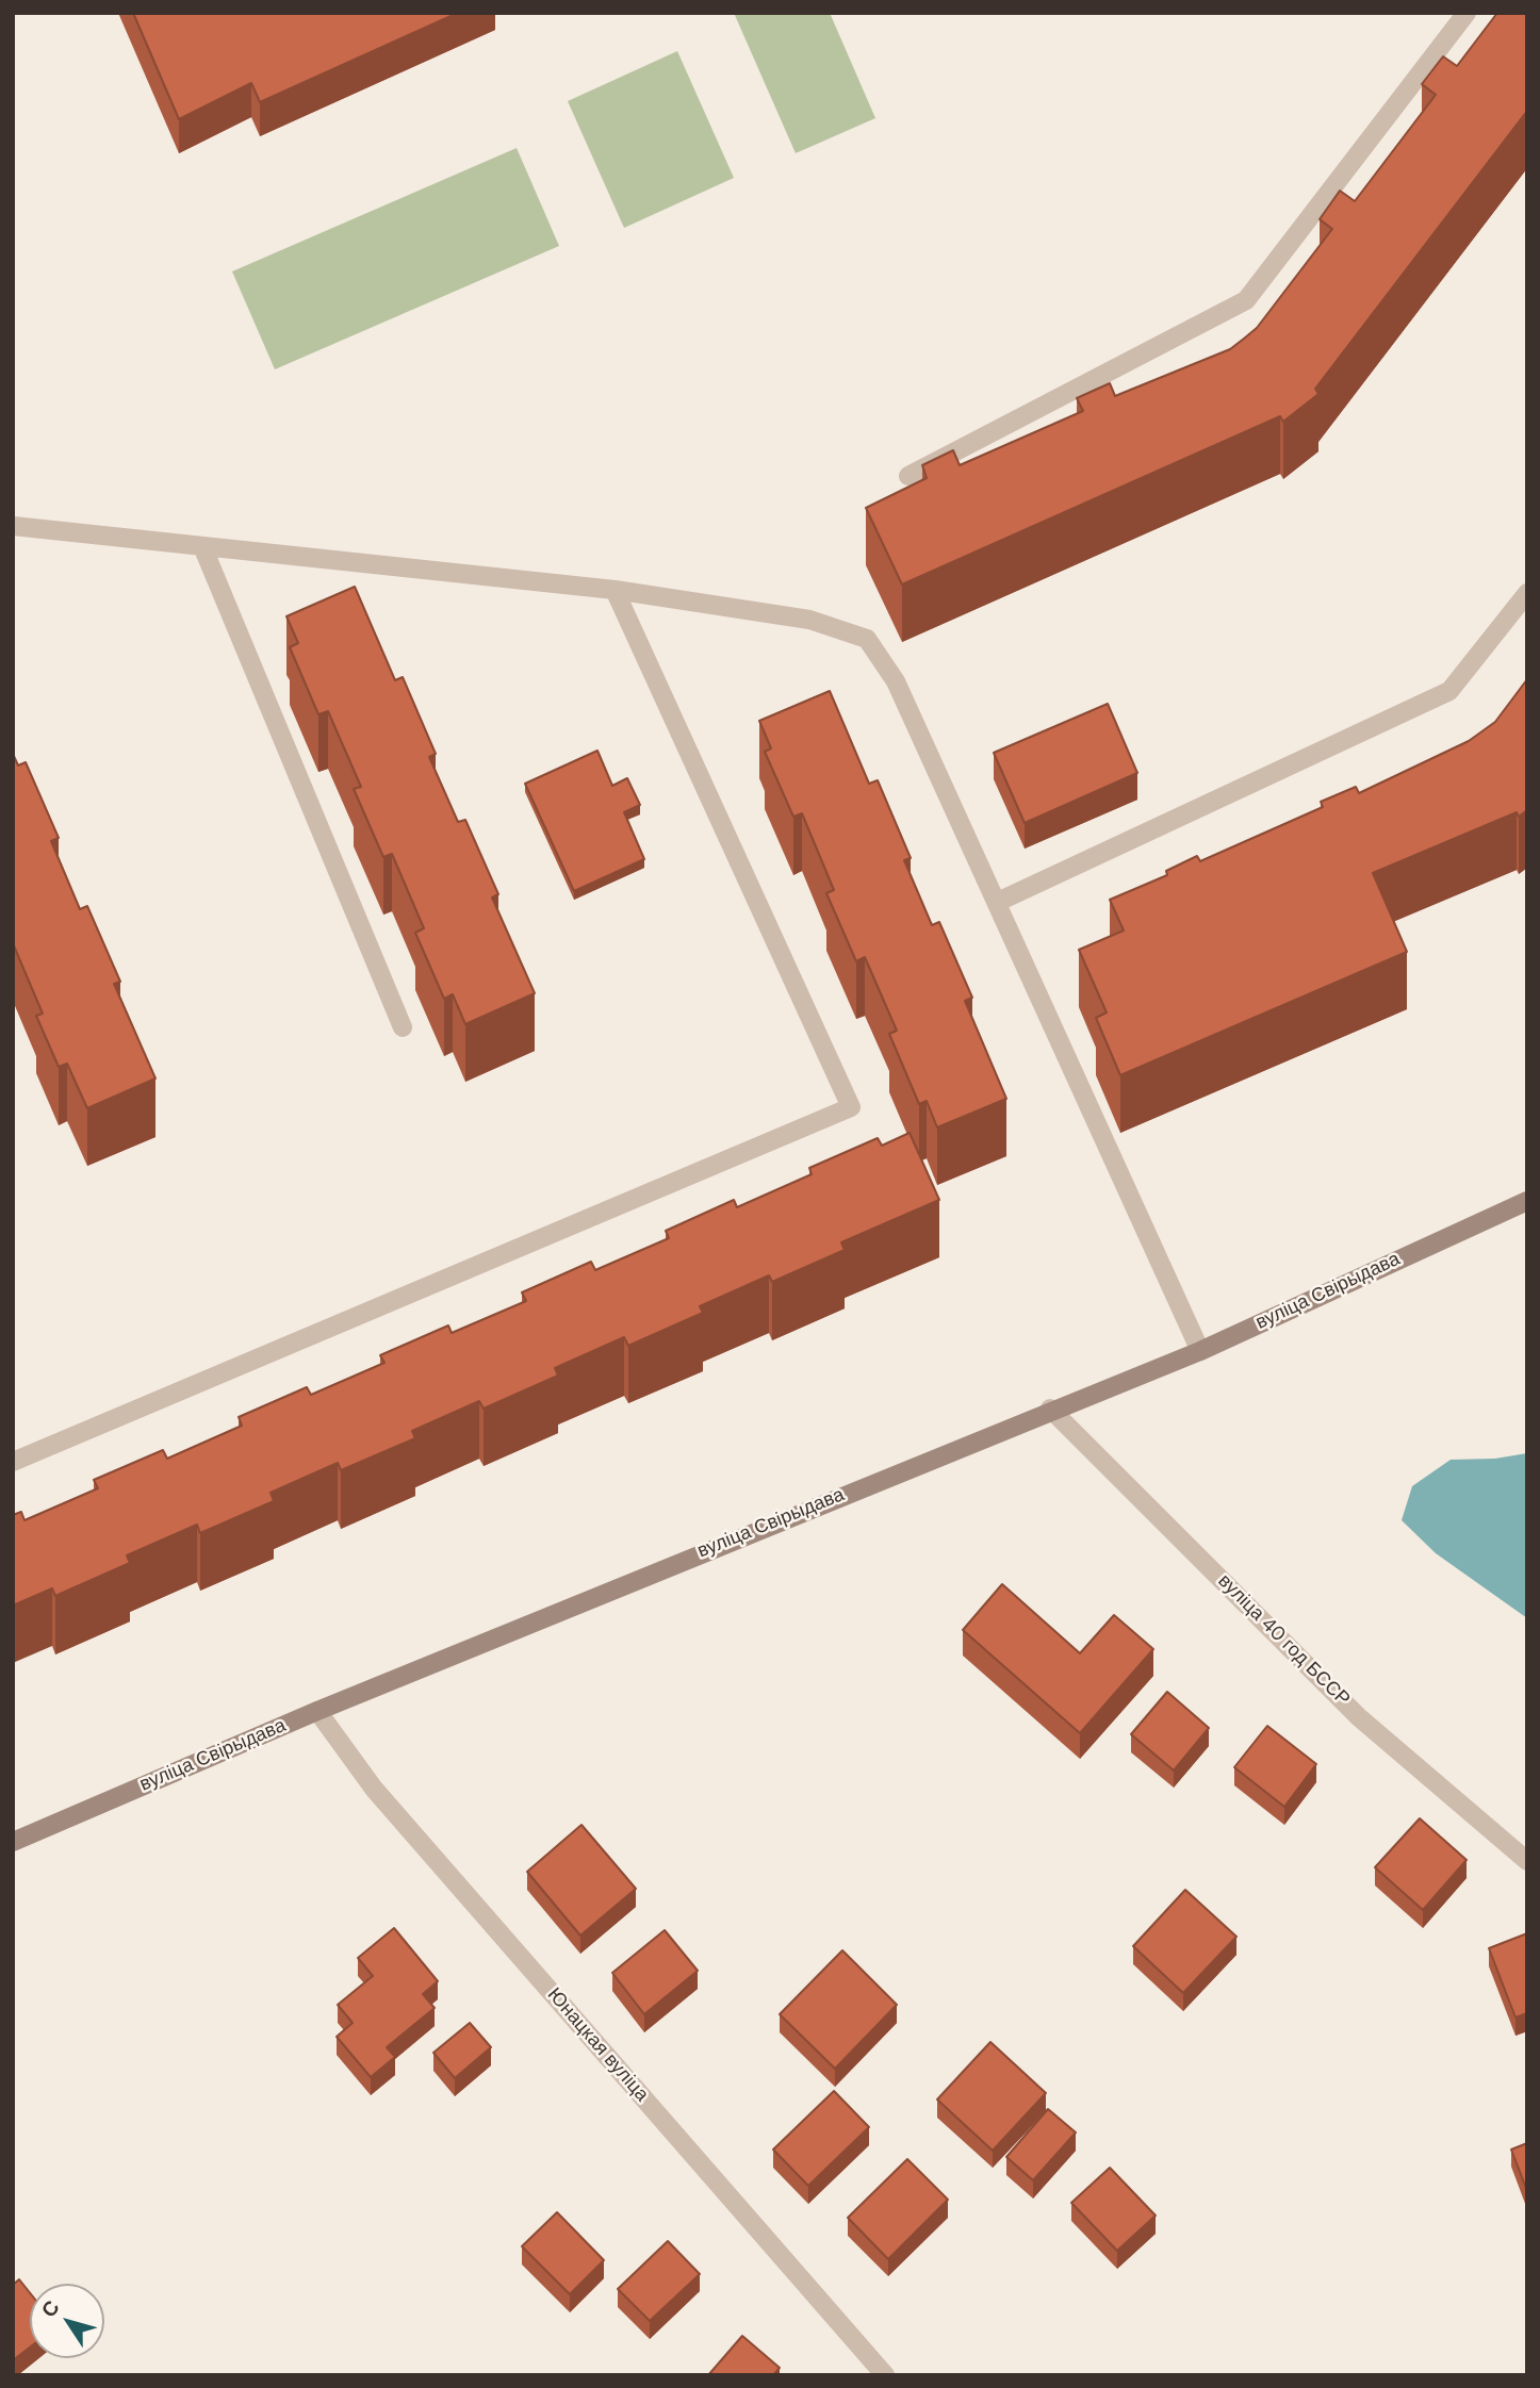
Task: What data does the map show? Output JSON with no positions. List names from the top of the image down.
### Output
{
  "streets": {
    "main road": ["вуліца Свірыдава"],
    "street": ["вуліца 40 год БССР", "Юнацкая вуліца"]
  },
  "crossings": [
    ["вуліца Свірыдава", "вуліца 40 год БССР"],
    ["вуліца Свірыдава", "Юнацкая вуліца"]
  ],
  "north": "top left"
}
